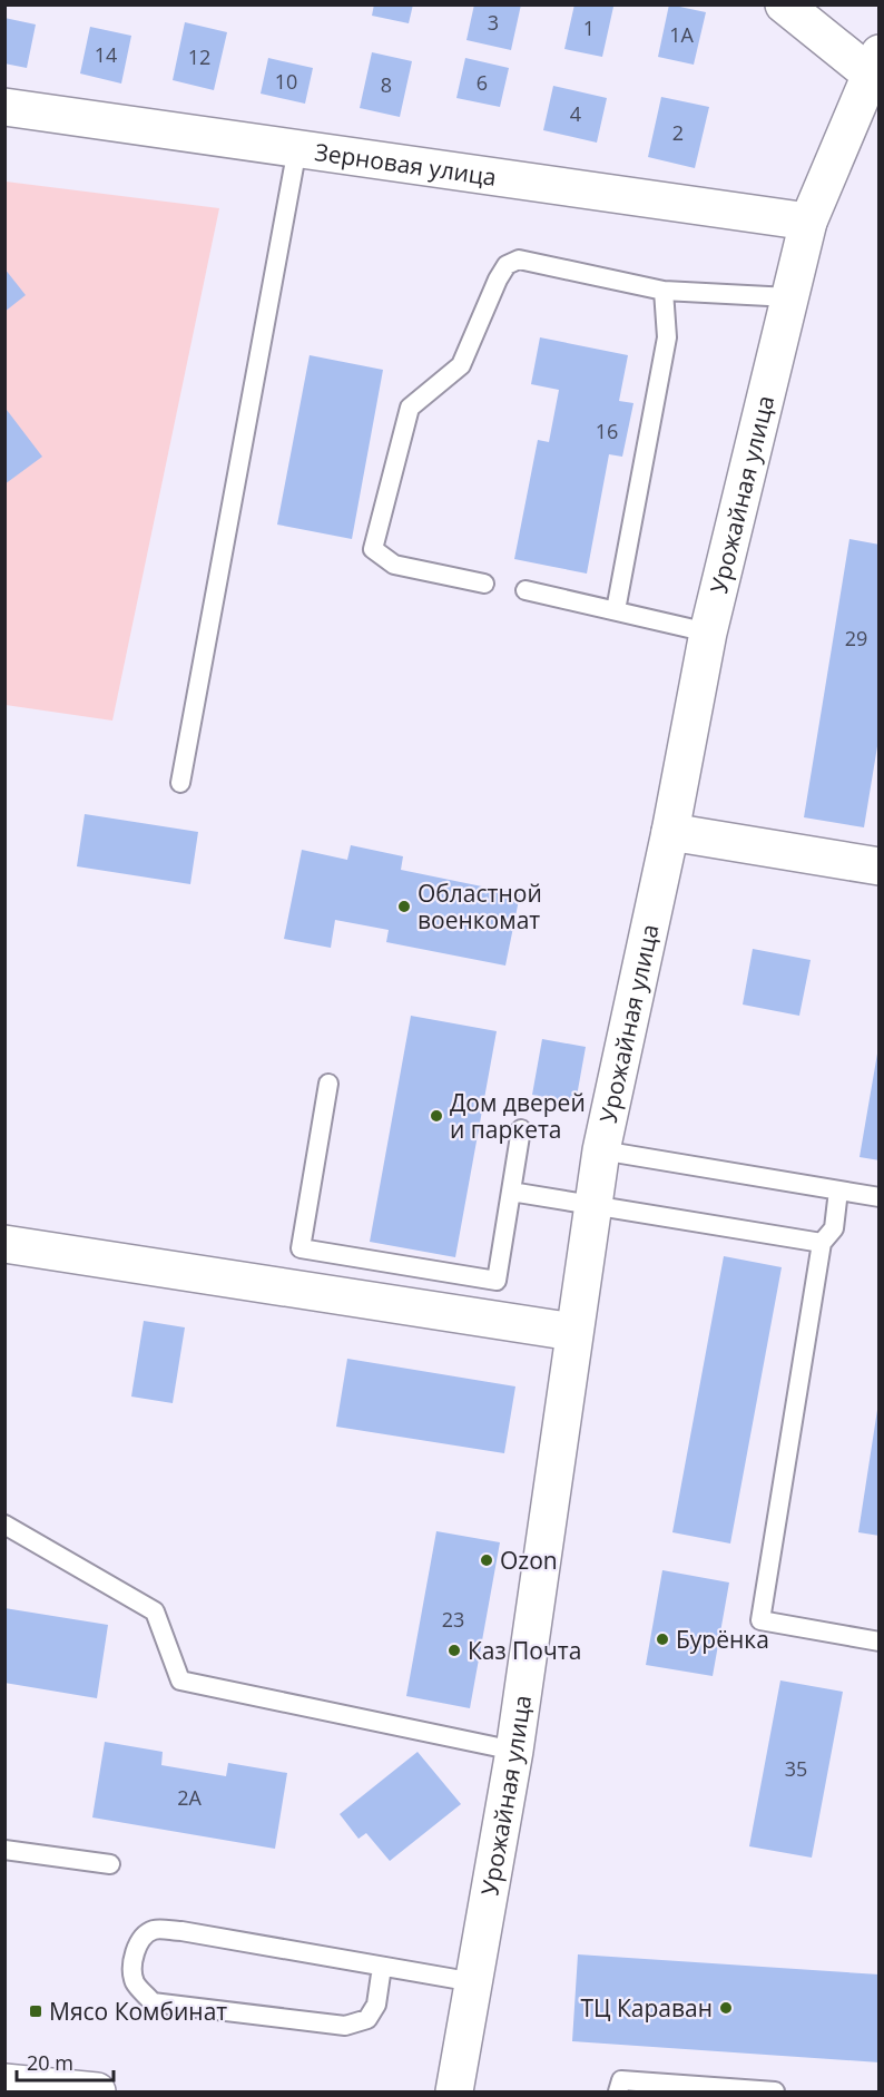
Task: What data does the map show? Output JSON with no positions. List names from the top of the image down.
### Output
{
  "streets": {
    "street": ["Зерновая улица", "Урожайная улица"]
  },
  "crossings": [
    ["Зерновая улица", "Урожайная улица"]
  ],
  "places": {
    "other": [
      "Областной военкомат",
      "Дом дверей и паркета",
      "Ozon",
      "Бурёнка",
      "Каз Почта",
      "ТЦ Караван"
    ],
    "transit": ["Мясо Комбинат"]
  },
  "house_numbers": [
    "3",
    "1",
    "1А",
    "14",
    "12",
    "10",
    "6",
    "8",
    "4",
    "2",
    "16",
    "29",
    "23",
    "35",
    "2А"
  ],
  "scale_bar": "20 m"
}
